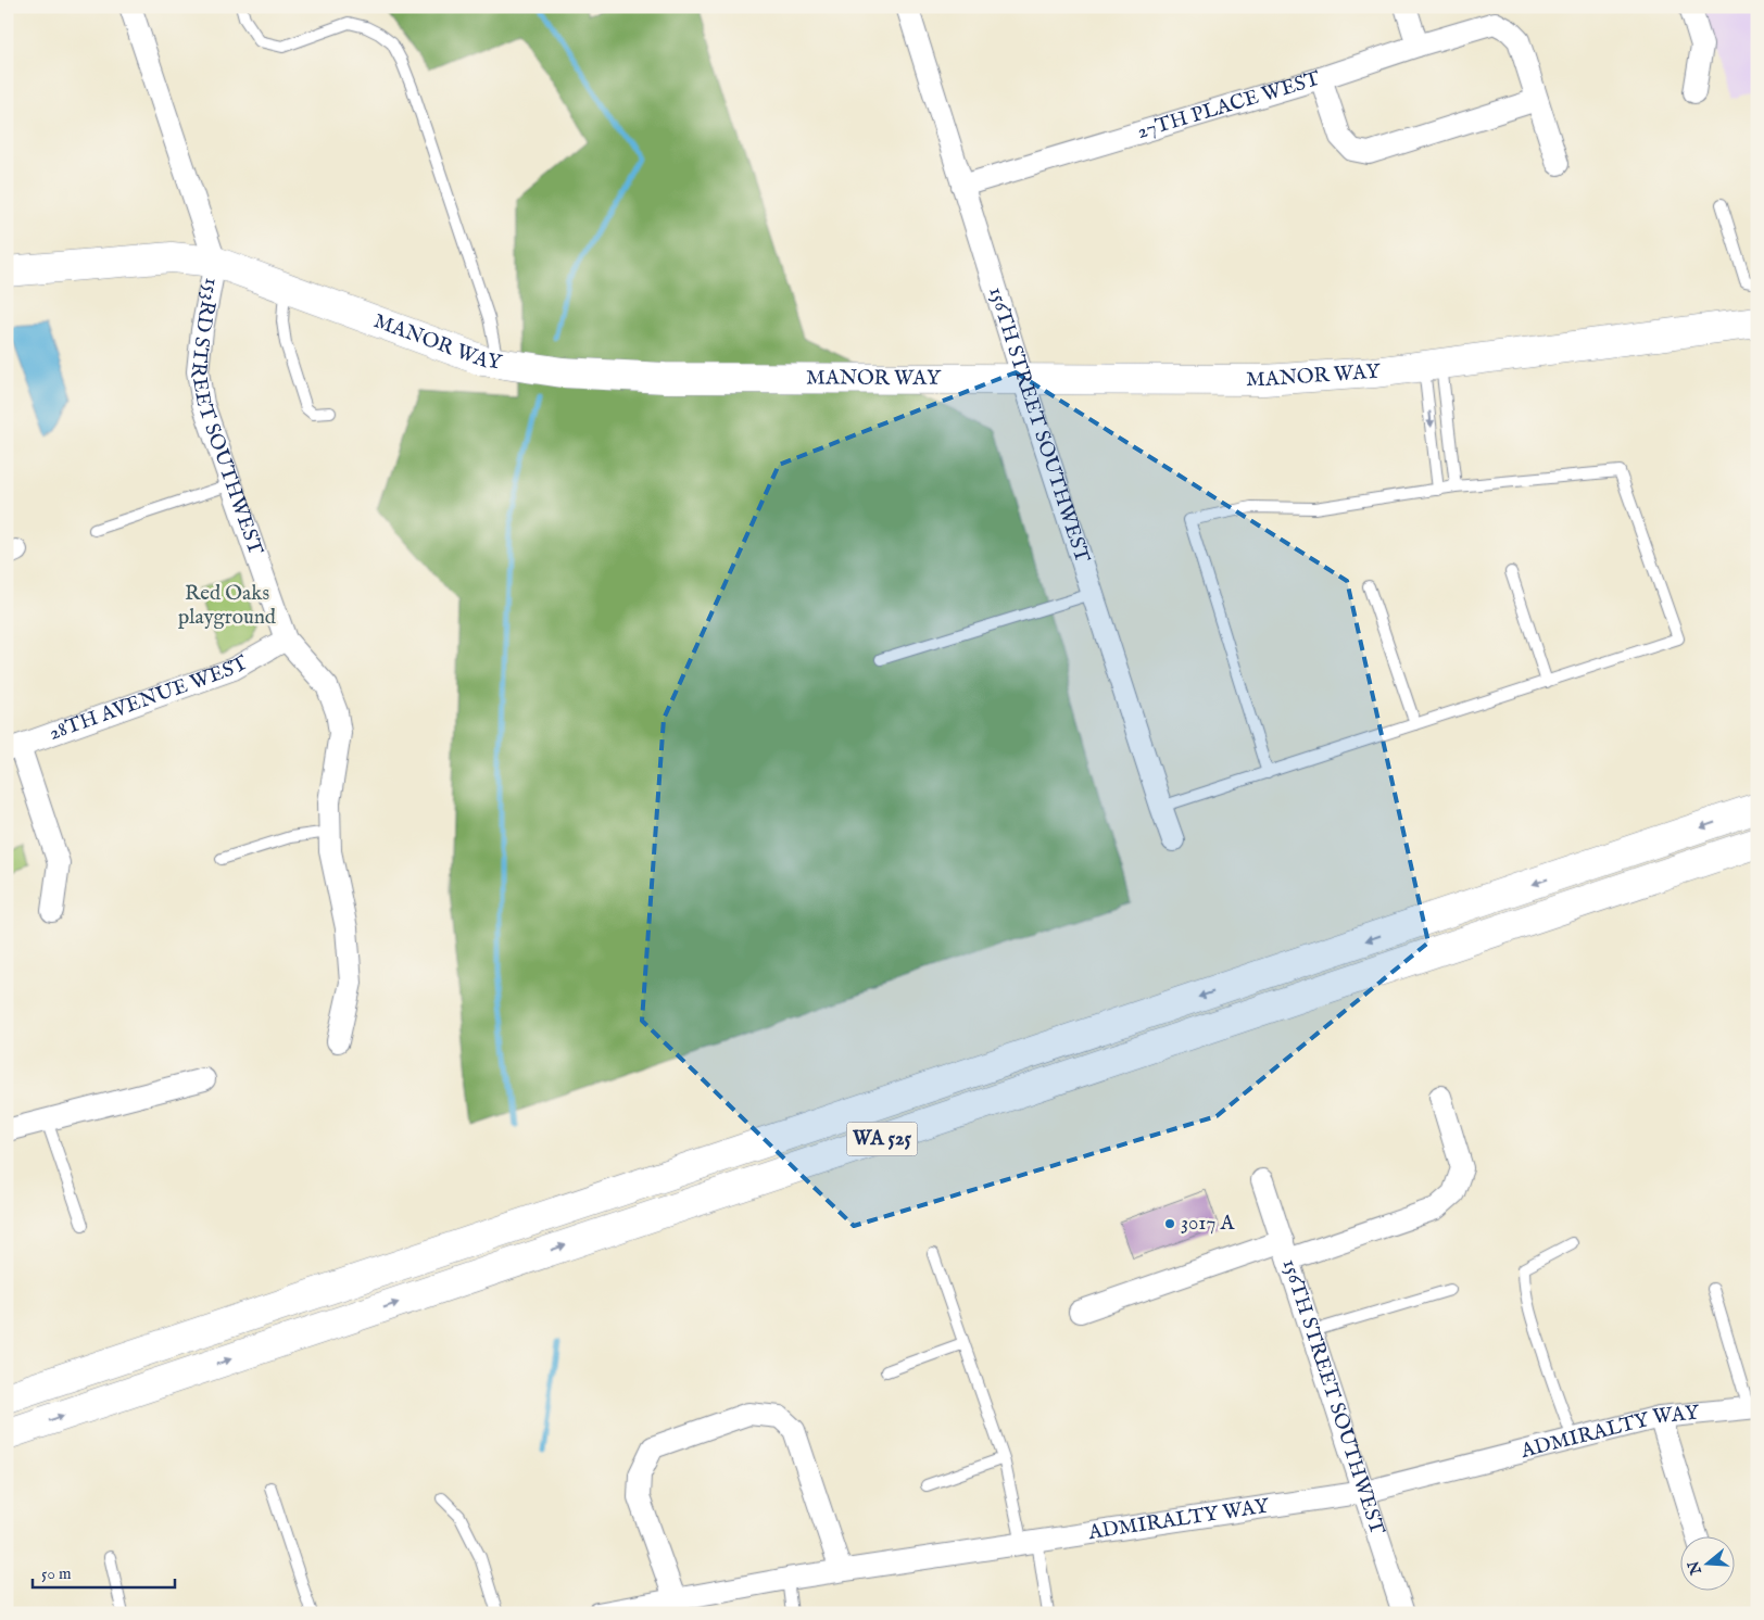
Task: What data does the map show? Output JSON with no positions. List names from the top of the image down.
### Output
{
  "streets": {
    "main road": ["MANOR WAY", "WA 525"],
    "street": [
      "27TH PLACE WEST",
      "153RD STREET SOUTHWEST",
      "156TH STREET SOUTHWEST",
      "28TH AVENUE WEST",
      "ADMIRALTY WAY"
    ]
  },
  "crossings": [
    ["27TH PLACE WEST", "156TH STREET SOUTHWEST"],
    ["MANOR WAY", "153RD STREET SOUTHWEST"],
    ["MANOR WAY", "156TH STREET SOUTHWEST"],
    ["153RD STREET SOUTHWEST", "28TH AVENUE WEST"],
    ["156TH STREET SOUTHWEST", "ADMIRALTY WAY"]
  ],
  "parks": ["Red Oaks playground"],
  "places": ["3017 A"],
  "scale_bar": "50 m",
  "north": "left"
}
